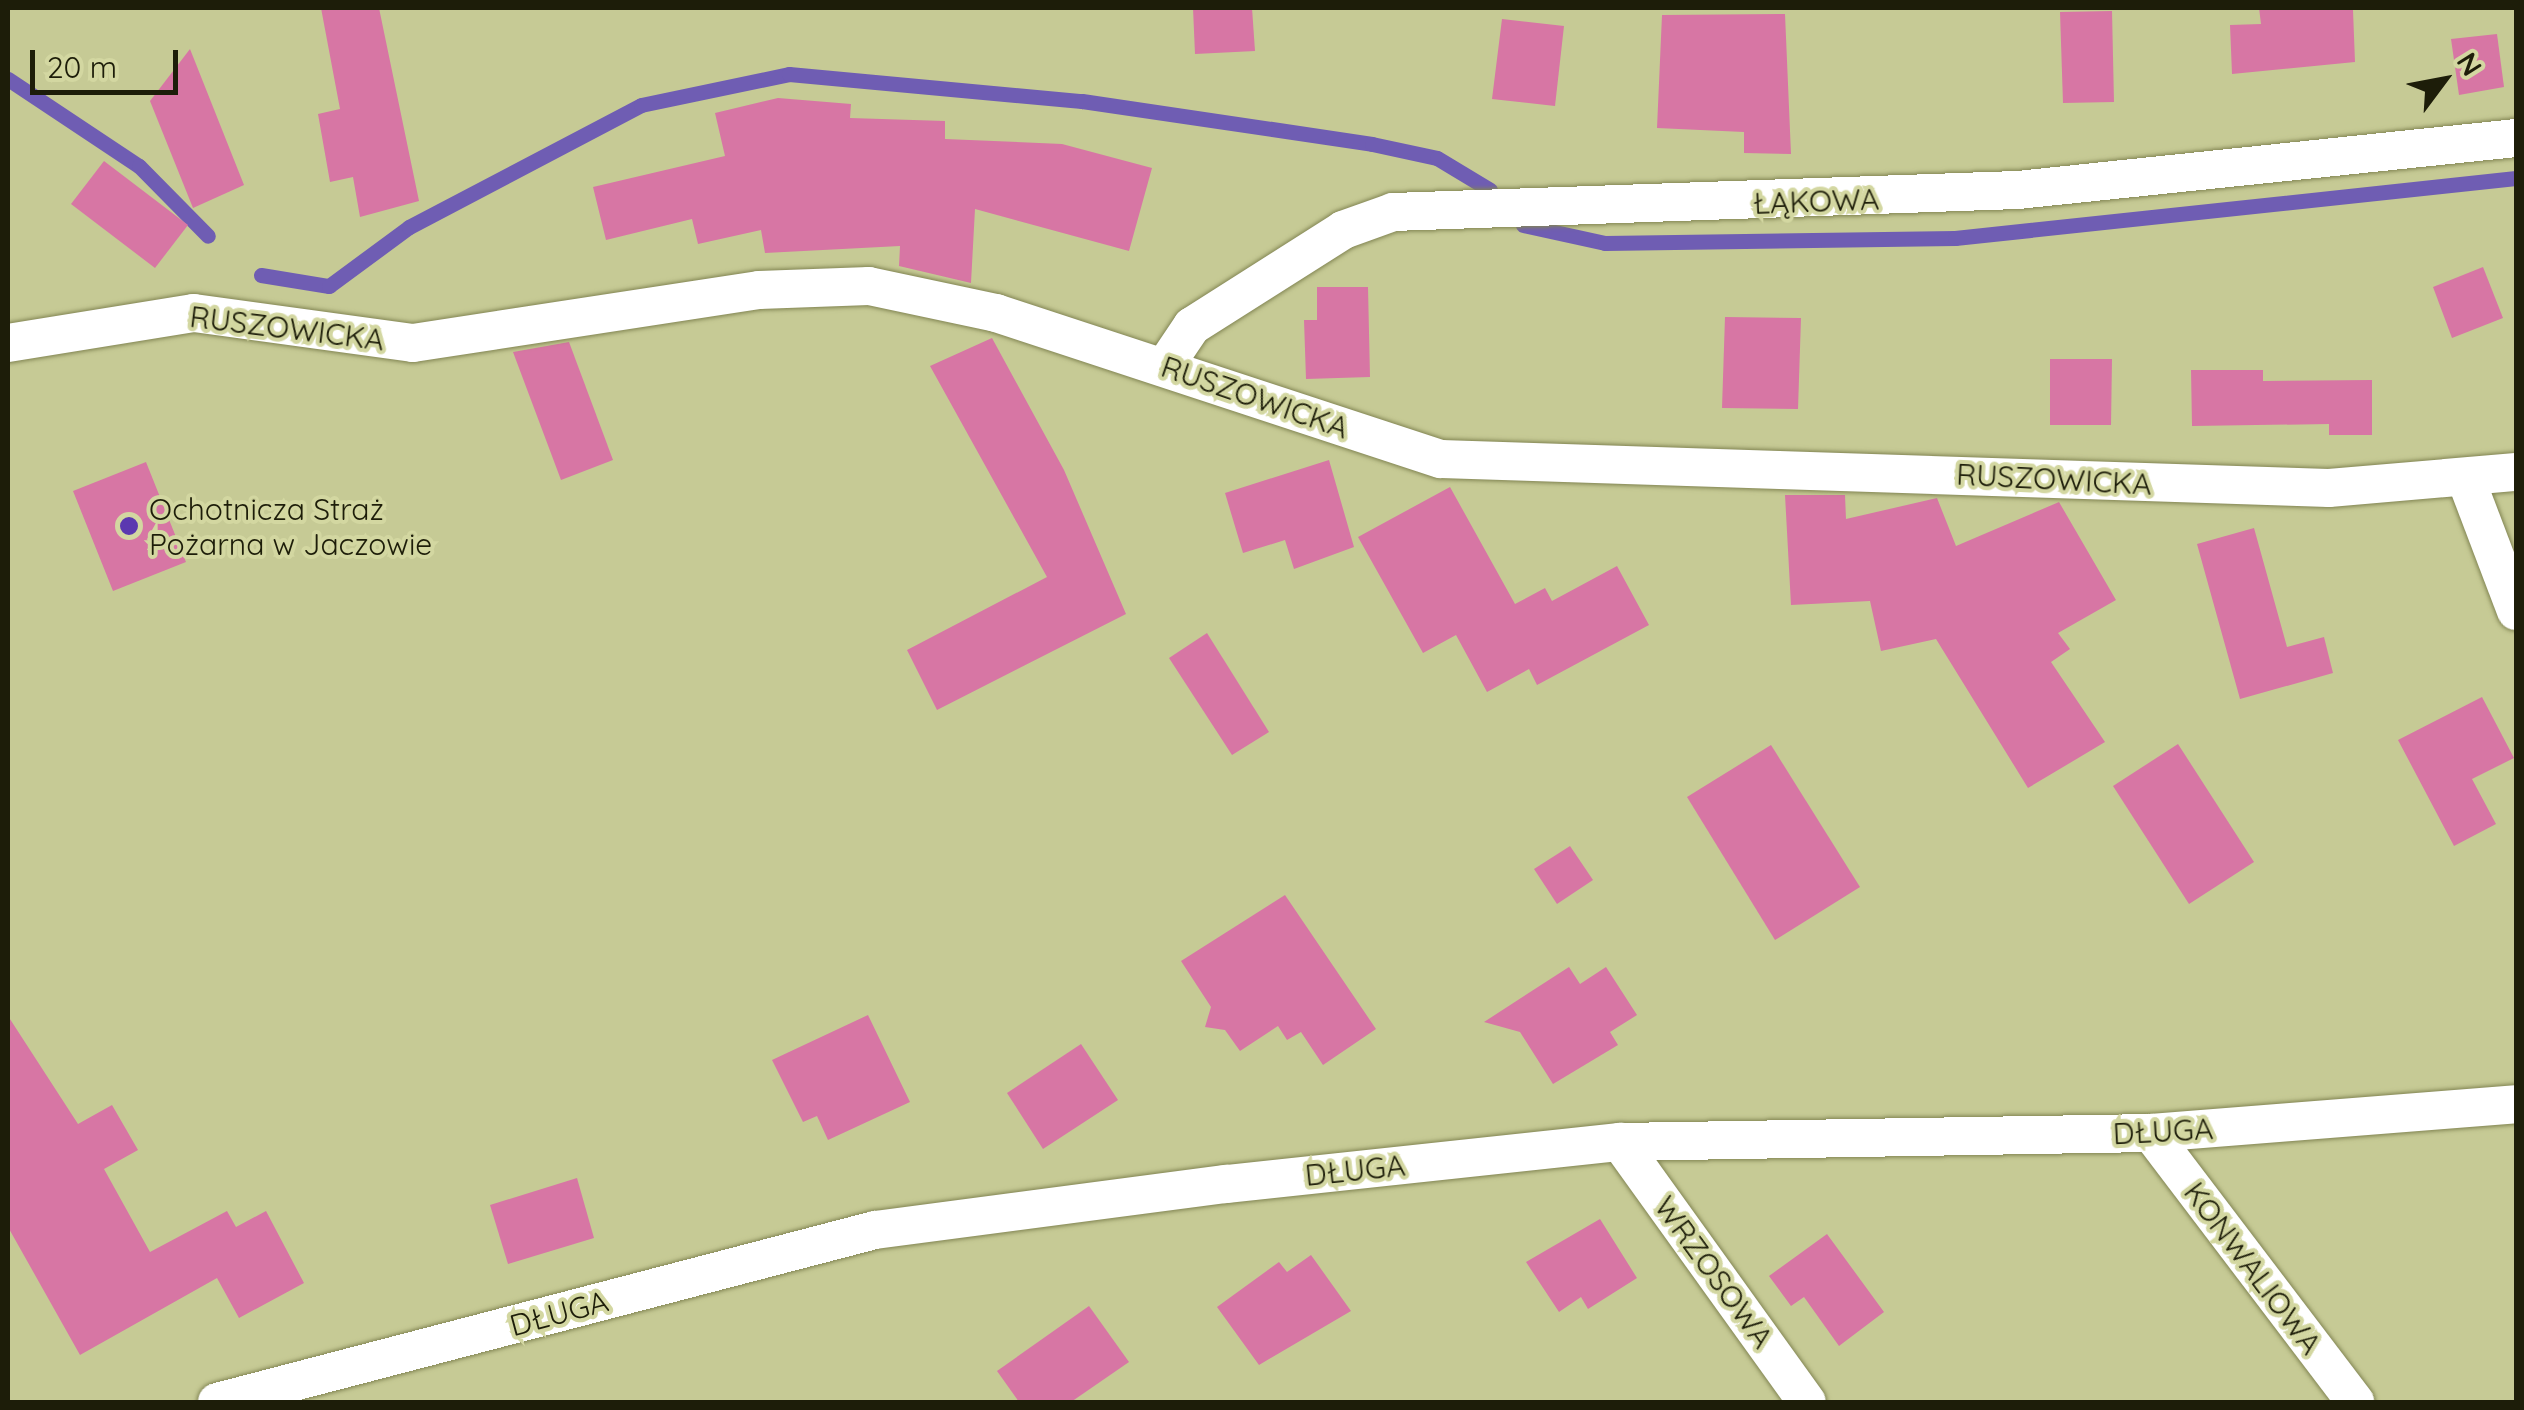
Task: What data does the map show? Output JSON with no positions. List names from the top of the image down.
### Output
{
  "streets": {
    "street": [
      "ŁĄKOWA",
      "RUSZOWICKA",
      "DŁUGA",
      "KONWALIOWA",
      "WRZOSOWA"
    ]
  },
  "crossings": [
    ["ŁĄKOWA", "RUSZOWICKA"],
    ["DŁUGA", "KONWALIOWA"],
    ["DŁUGA", "WRZOSOWA"]
  ],
  "places": ["Ochotnicza Straż Pożarna w Jaczowie"],
  "scale_bar": "20 m",
  "north": "top right"
}
